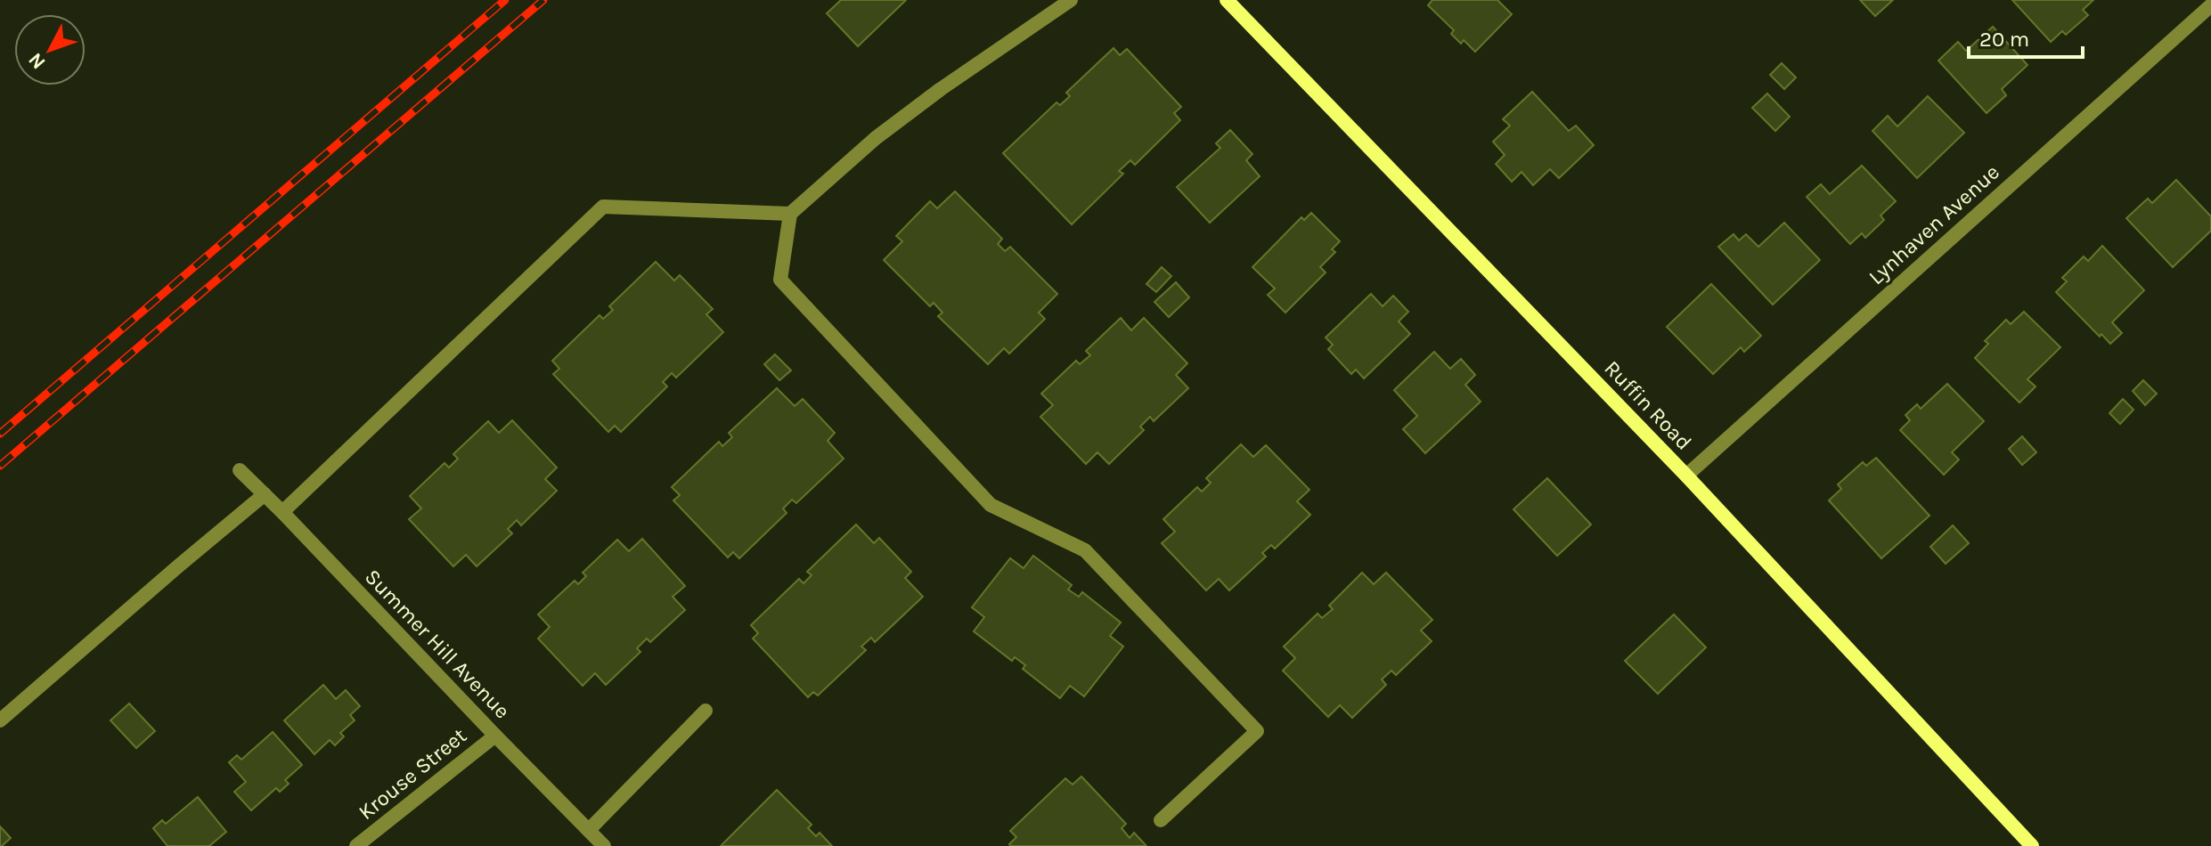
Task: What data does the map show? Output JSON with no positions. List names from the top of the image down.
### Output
{
  "streets": {
    "street": [
      "Lynhaven Avenue",
      "Ruffin Road",
      "Summer Hill Avenue",
      "Krouse Street"
    ]
  },
  "crossings": [
    ["Lynhaven Avenue", "Ruffin Road"],
    ["Summer Hill Avenue", "Krouse Street"]
  ],
  "scale_bar": "20 m",
  "north": "bottom left"
}
